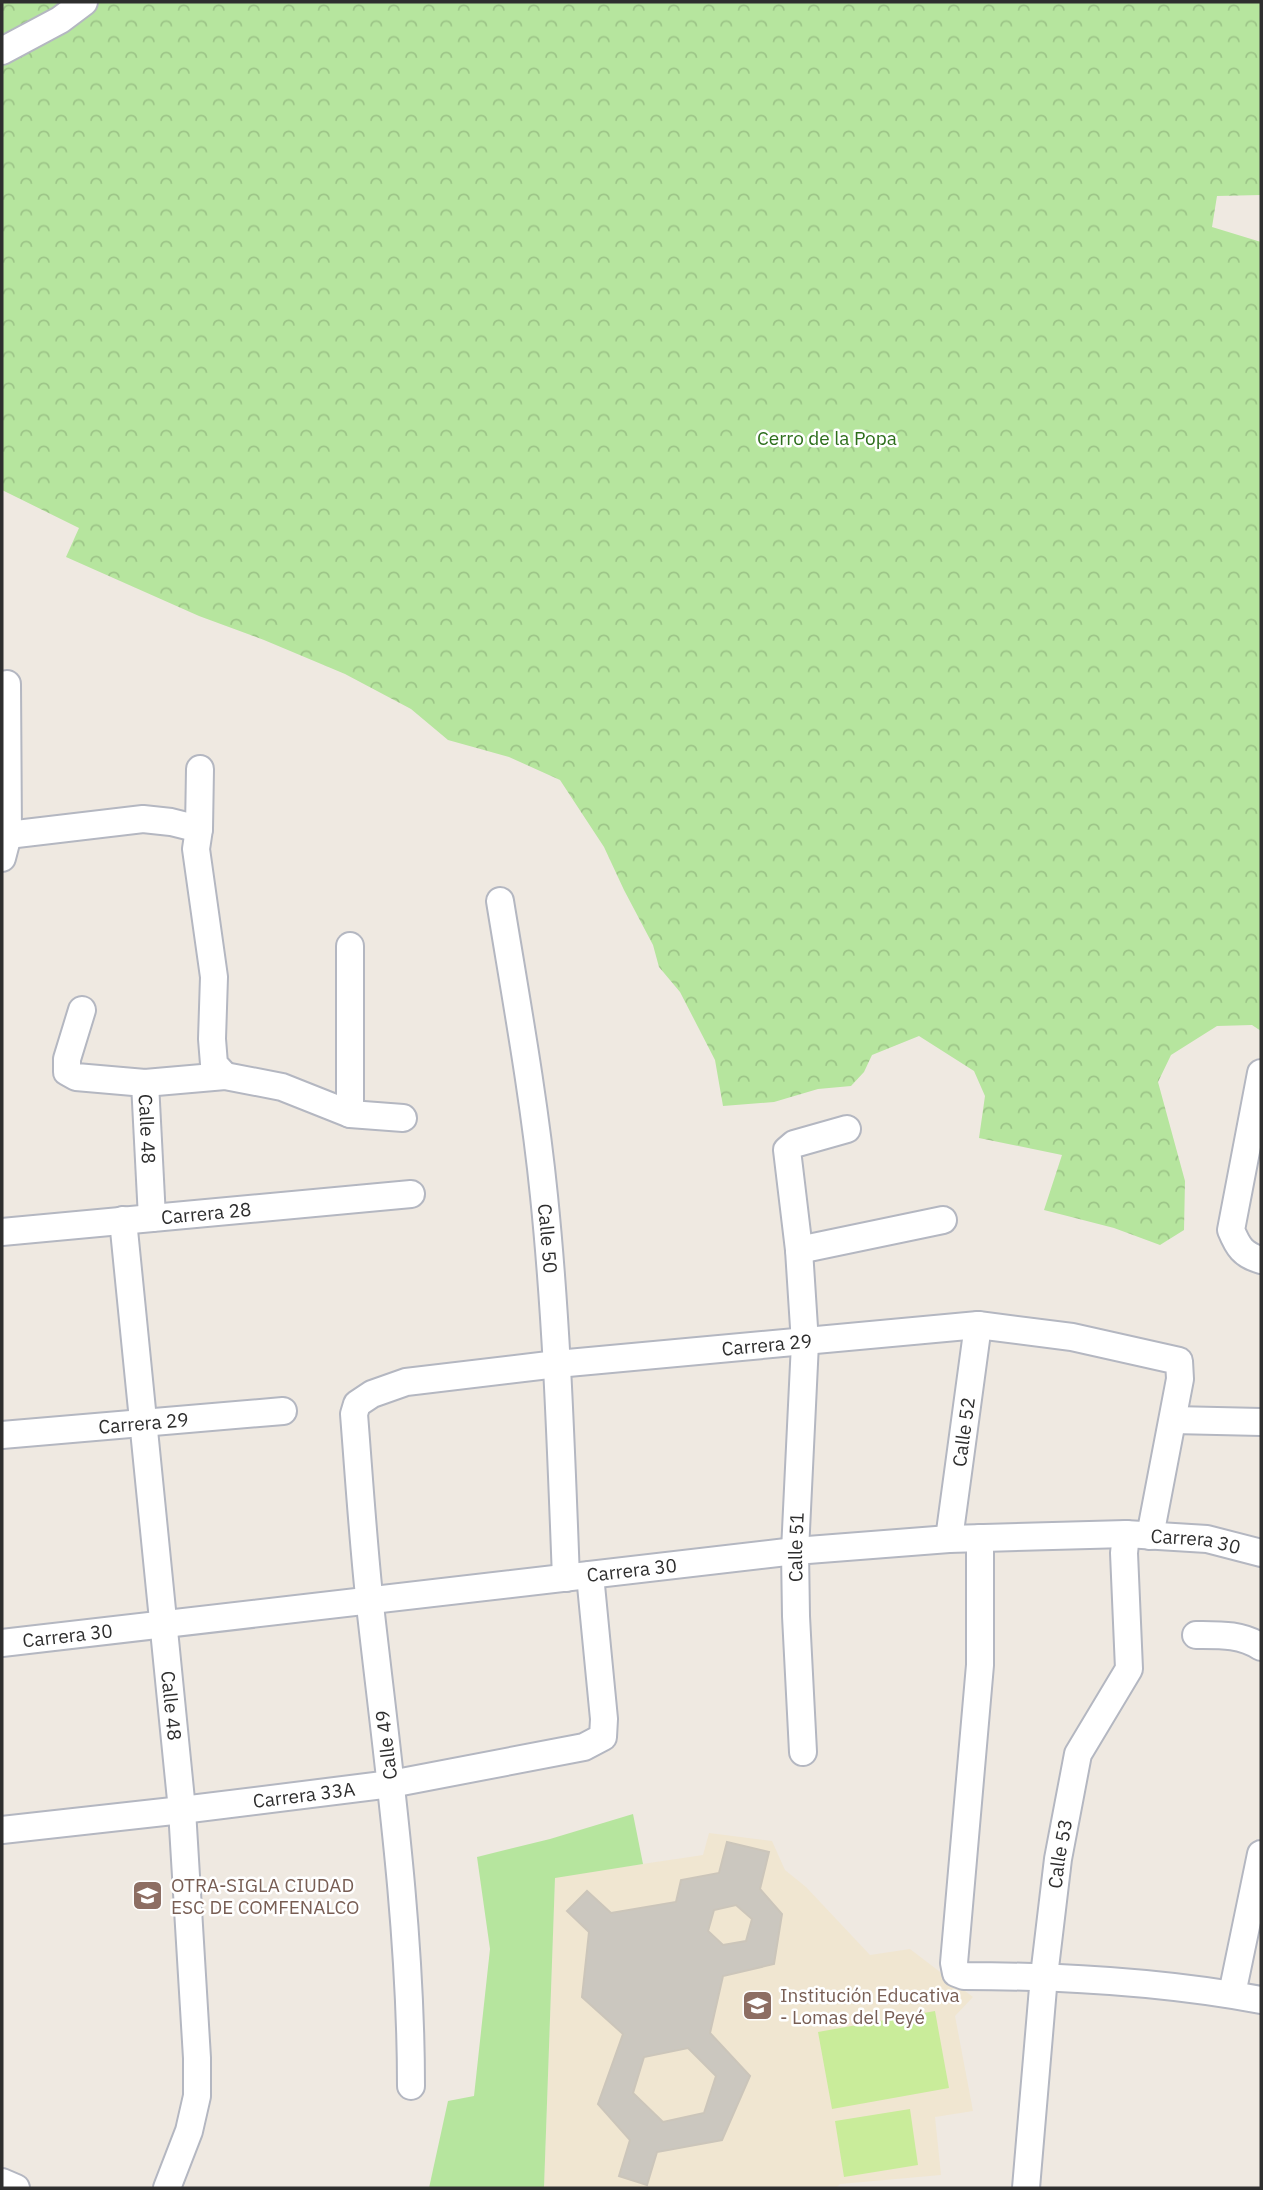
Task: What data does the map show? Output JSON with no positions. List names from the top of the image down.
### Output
{
  "streets": {
    "street": [
      "Calle 48",
      "Carrera 28",
      "Calle 50",
      "Carrera 29",
      "Calle 52",
      "Carrera 30",
      "Calle 51",
      "Calle 49",
      "Carrera 33A",
      "Calle 53"
    ]
  },
  "crossings": [
    ["Calle 48", "Carrera 28"],
    ["Calle 48", "Carrera 29"],
    ["Calle 48", "Carrera 30"],
    ["Calle 48", "Carrera 33A"],
    ["Calle 50", "Carrera 29"],
    ["Calle 50", "Carrera 30"],
    ["Calle 50", "Carrera 33A"],
    ["Carrera 29", "Calle 52"],
    ["Carrera 29", "Calle 51"],
    ["Carrera 29", "Calle 49"],
    ["Carrera 29", "Calle 53"],
    ["Calle 52", "Carrera 30"],
    ["Carrera 30", "Calle 51"],
    ["Carrera 30", "Calle 49"],
    ["Carrera 30", "Calle 53"],
    ["Calle 49", "Carrera 33A"]
  ],
  "parks": ["Cerro de la Popa"],
  "places": {
    "school or university": ["OTRA-SIGLA CIUDAD ESC DE COMFENALCO", "Institución Educativa - Lomas del Peyé"]
  }
}
